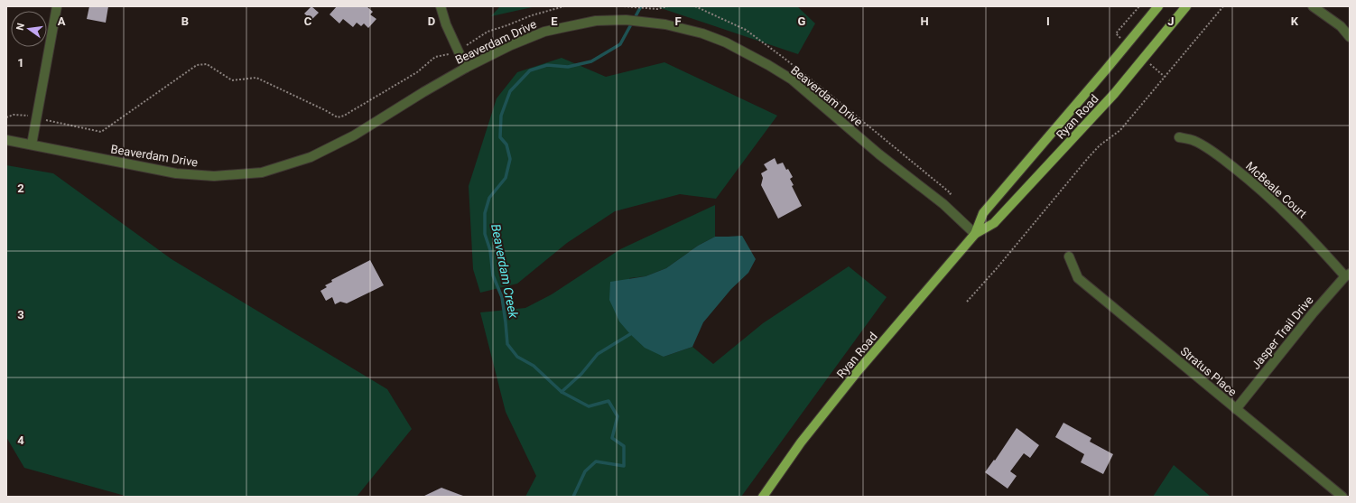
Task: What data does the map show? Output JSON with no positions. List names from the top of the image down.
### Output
{
  "streets": {
    "main road": ["Ryan Road"],
    "street": [
      "Beaverdam Drive",
      "McBeale Court",
      "Jasper Trail Drive",
      "Stratus Place"
    ]
  },
  "crossings": [
    ["Beaverdam Drive", "Ryan Road"],
    ["McBeale Court", "Jasper Trail Drive"],
    ["Jasper Trail Drive", "Stratus Place"]
  ],
  "water": ["Beaverdam Creek"],
  "north": "left",
  "grid": {
    "columns": [
      "A",
      "B",
      "C",
      "D",
      "E",
      "F",
      "G",
      "H",
      "I",
      "J",
      "K"
    ],
    "rows": [
      "1",
      "2",
      "3",
      "4"
    ]
  }
}
